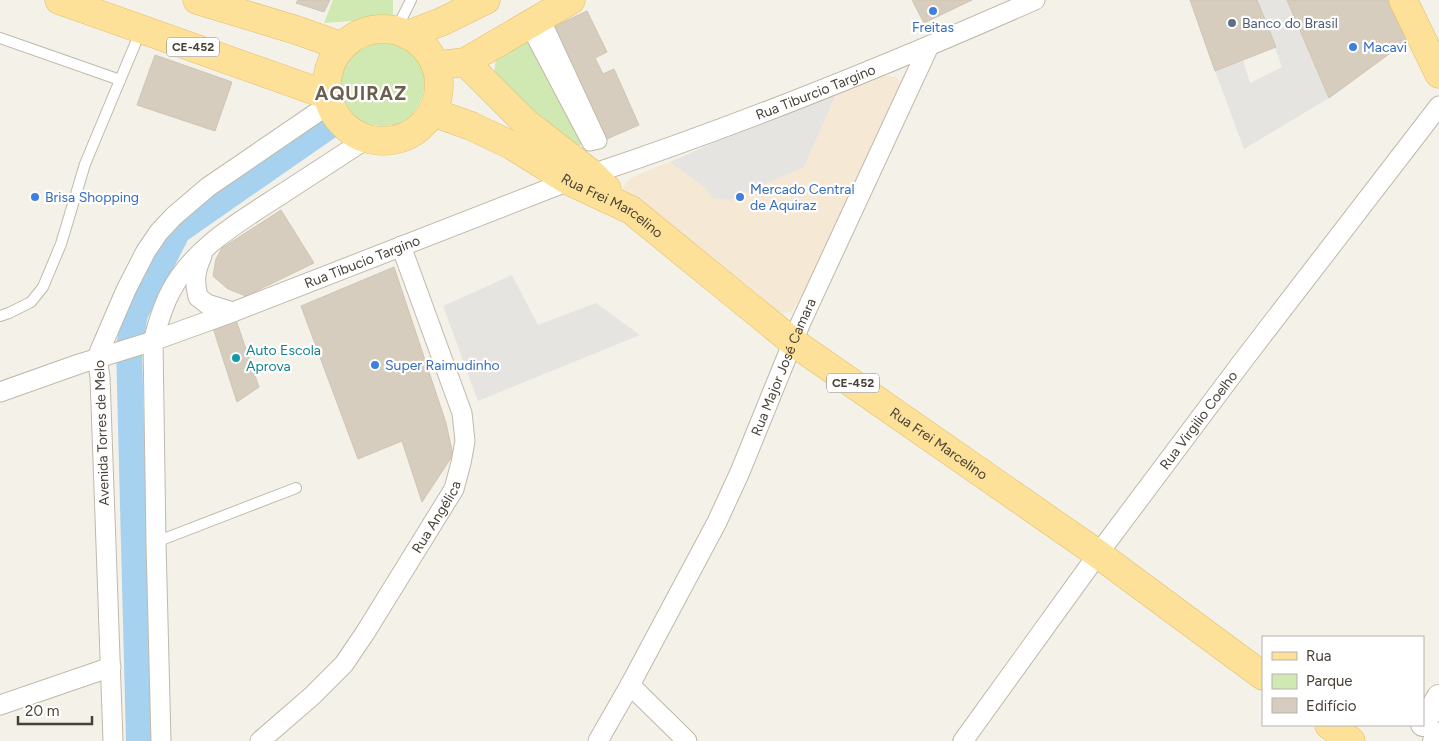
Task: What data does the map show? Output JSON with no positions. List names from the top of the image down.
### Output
{
  "streets": {
    "main road": ["CE-452", "Rua Frei Marcelino"],
    "street": [
      "Rua Tiburcio Targino",
      "Rua Tibucio Targino",
      "Rua Major José Camara",
      "Rua Virgilio Coelho",
      "Avenida Torres de Melo",
      "Rua Angélica"
    ]
  },
  "crossings": [
    ["CE-452", "Rua Frei Marcelino"],
    ["CE-452", "Avenida Torres de Melo"],
    ["Rua Tiburcio Targino", "Rua Frei Marcelino"],
    ["Rua Tiburcio Targino", "Rua Tibucio Targino"],
    ["Rua Tiburcio Targino", "Rua Major José Camara"],
    ["Rua Frei Marcelino", "Rua Tibucio Targino"],
    ["Rua Frei Marcelino", "Rua Major José Camara"],
    ["Rua Frei Marcelino", "Rua Virgilio Coelho"],
    ["Rua Frei Marcelino", "Avenida Torres de Melo"],
    ["Rua Tibucio Targino", "Rua Angélica"]
  ],
  "districts": ["AQUIRAZ"],
  "places": [
    "Freitas",
    "Banco do Brasil",
    "Macavi",
    "Brisa Shopping",
    "Mercado Central de Aquiraz",
    "Auto Escola Aprova",
    "Super Raimudinho"
  ],
  "legend": ["Rua", "Parque", "Edifício"],
  "scale_bar": "20 m"
}
